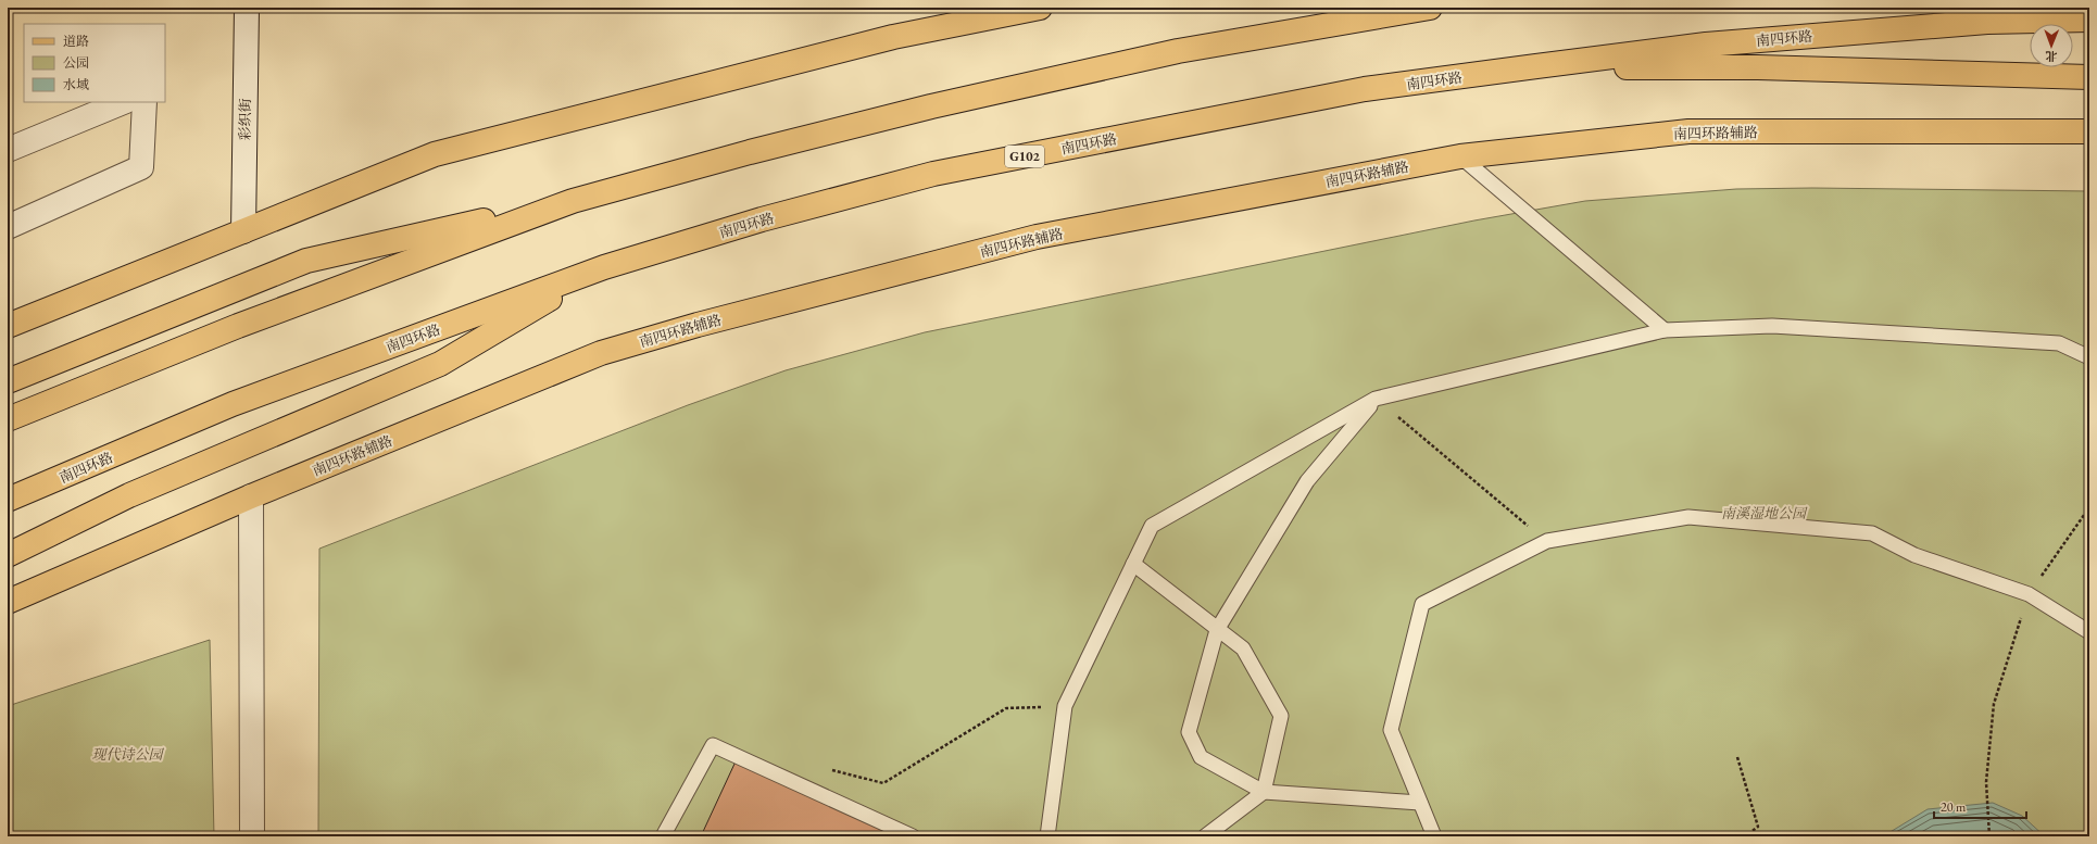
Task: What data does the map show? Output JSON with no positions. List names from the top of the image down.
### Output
{
  "streets": {
    "main road": ["南四环路", "南四环路辅路", "G102"],
    "street": ["彩织街"]
  },
  "parks": ["南溪湿地公园", "现代诗公园"],
  "legend": ["道路", "公园", "水域"],
  "scale_bar": "20 m",
  "north": "bottom"
}
